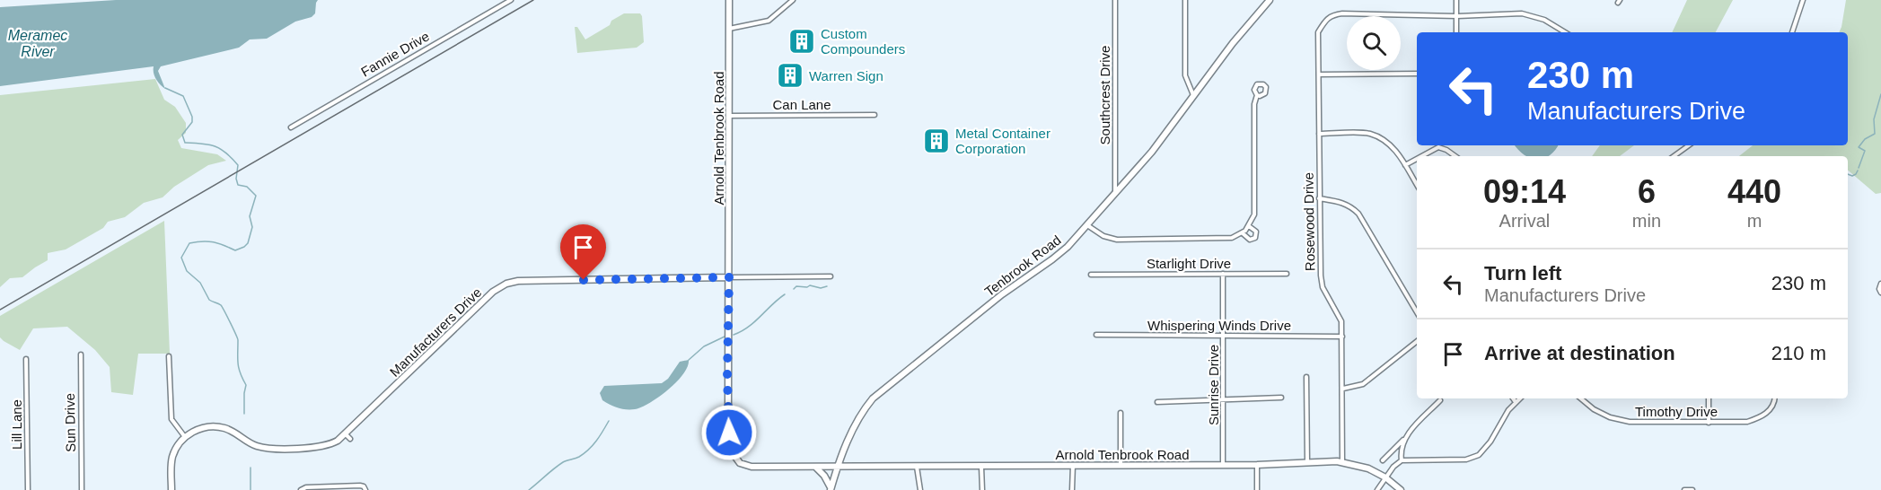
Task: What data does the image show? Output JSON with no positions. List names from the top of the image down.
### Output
{
  "streets": {
    "street": [
      "Fannie Drive",
      "Southcrest Drive",
      "Can Lane",
      "Arnold Tenbrook Road",
      "Rosewood Drive",
      "Starlight Drive",
      "Tenbrook Road",
      "Whispering Winds Drive",
      "Manufacturers Drive",
      "Sunrise Drive",
      "Timothy Drive",
      "Sun Drive",
      "Lill Lane"
    ]
  },
  "crossings": [
    ["Southcrest Drive", "Tenbrook Road"],
    ["Can Lane", "Arnold Tenbrook Road"],
    ["Arnold Tenbrook Road", "Rosewood Drive"],
    ["Arnold Tenbrook Road", "Tenbrook Road"],
    ["Arnold Tenbrook Road", "Manufacturers Drive"],
    ["Arnold Tenbrook Road", "Sunrise Drive"],
    ["Rosewood Drive", "Whispering Winds Drive"],
    ["Starlight Drive", "Sunrise Drive"],
    ["Whispering Winds Drive", "Sunrise Drive"]
  ],
  "water": ["Meramec River"],
  "places": {
    "building": ["Custom Compounders", "Warren Sign", "Metal Container Corporation"]
  },
  "page": {
    "turn": ["230 m", "Manufacturers Drive"],
    "eta": [
      "09:14",
      "Arrival",
      "6",
      "min",
      "440",
      "m"
    ],
    "list": [
      {
        "name": "Turn left",
        "note": "Manufacturers Drive",
        "value": "230 m"
      },
      {
        "name": "Arrive at destination",
        "value": "210 m"
      }
    ]
  }
}
